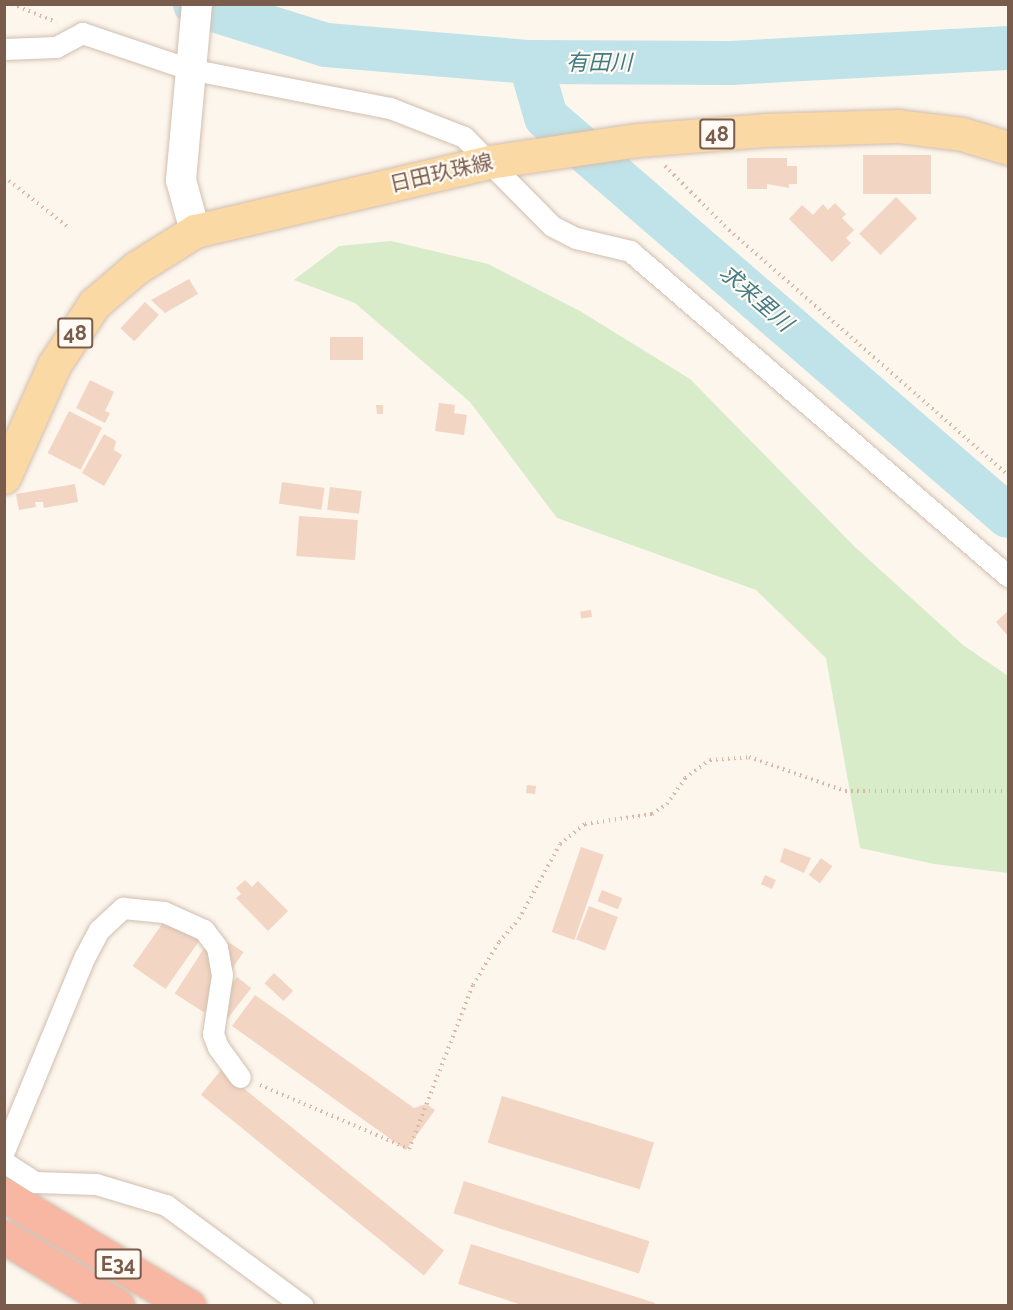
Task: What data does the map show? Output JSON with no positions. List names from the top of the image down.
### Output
{
  "streets": {
    "highway": ["E34"],
    "main road": ["48", "日田玖珠線"]
  },
  "water": ["有田川", "求来里川"]
}
